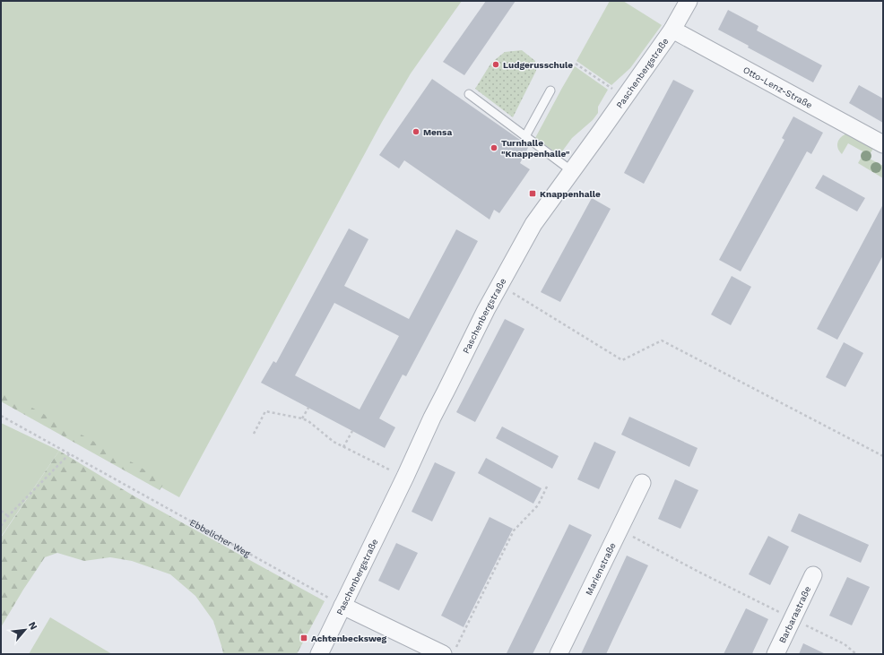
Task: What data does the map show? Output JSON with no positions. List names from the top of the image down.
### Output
{
  "streets": {
    "street": [
      "Paschenbergstraße",
      "Otto-Lenz-Straße",
      "Marienstraße",
      "Barbarastraße"
    ],
    "path": ["Ebbelicher Weg"]
  },
  "crossings": [
    ["Paschenbergstraße", "Otto-Lenz-Straße"],
    ["Paschenbergstraße", "Ebbelicher Weg"]
  ],
  "places": {
    "other": ["Ludgerusschule", "Mensa", "Turnhalle \"Knappenhalle\""],
    "transit": ["Knappenhalle", "Achtenbecksweg"]
  },
  "north": "top right"
}
